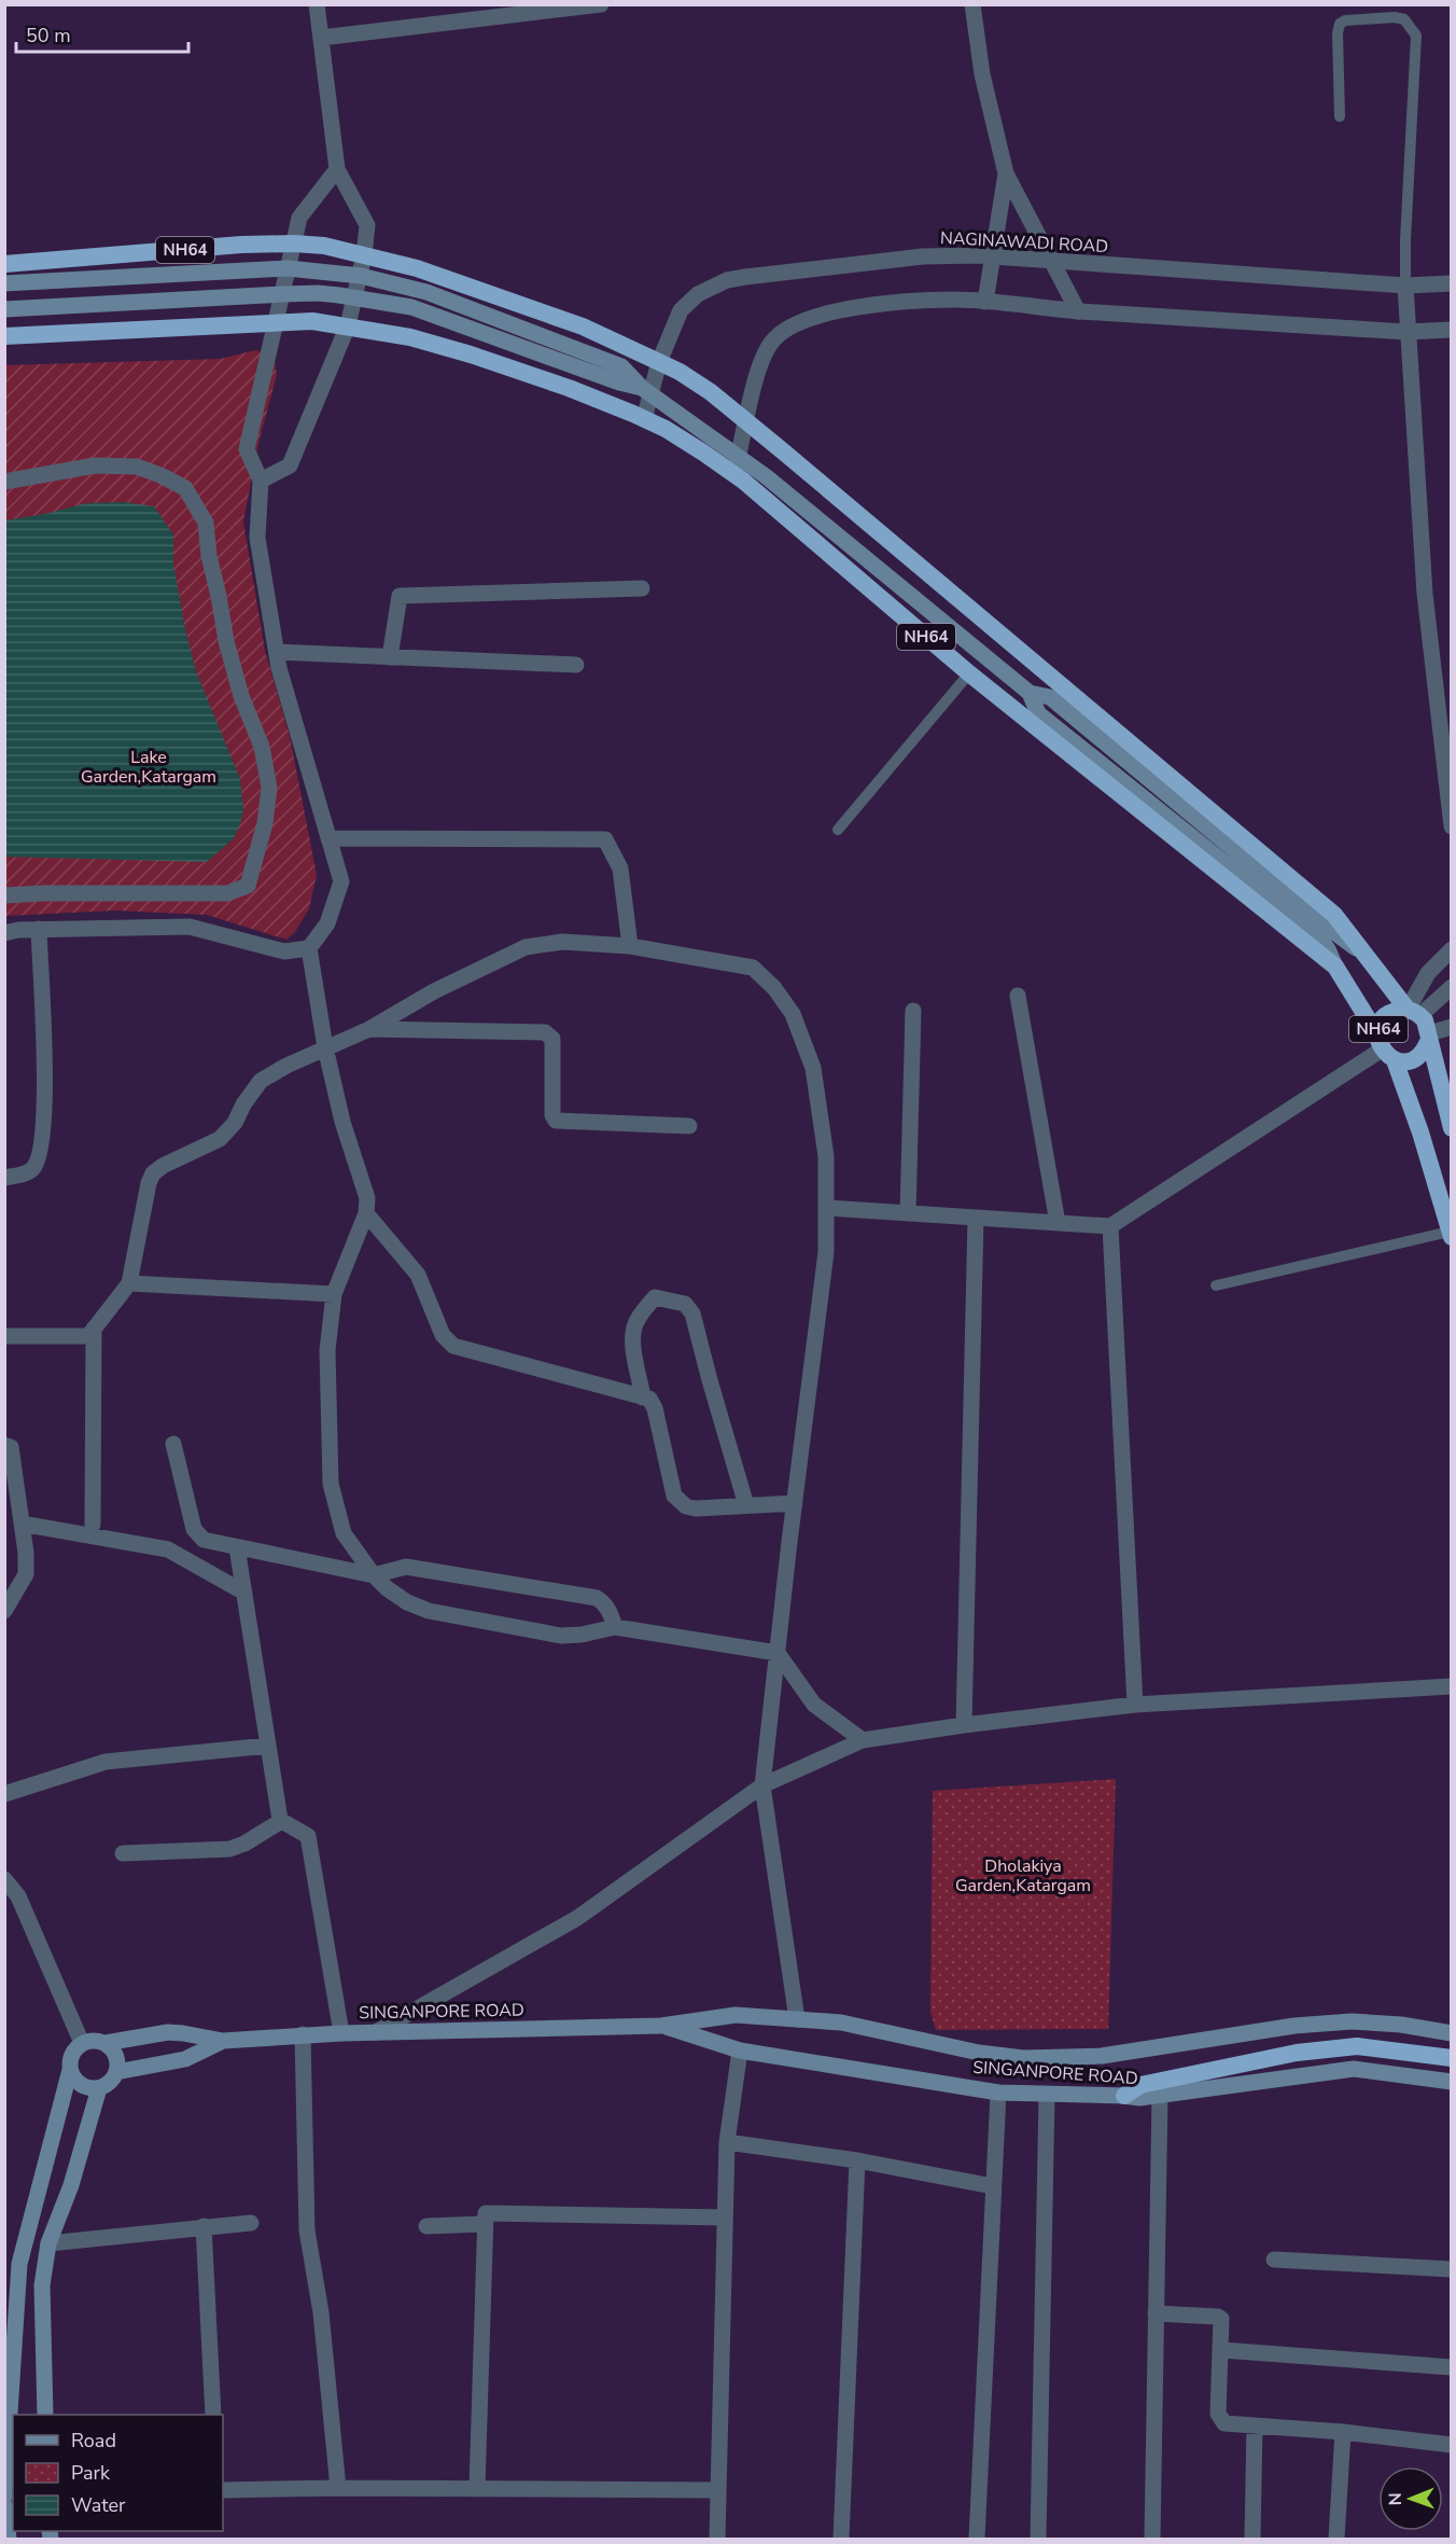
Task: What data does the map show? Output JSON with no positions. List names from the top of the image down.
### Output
{
  "streets": {
    "highway": ["NH64"],
    "main road": ["SINGANPORE ROAD"],
    "street": ["NAGINAWADI ROAD"]
  },
  "crossings": [
    ["NAGINAWADI ROAD", "NH64"]
  ],
  "parks": ["Lake Garden,Katargam", "Dholakiya Garden,Katargam"],
  "legend": ["Road", "Park", "Water"],
  "scale_bar": "50 m",
  "north": "left"
}
